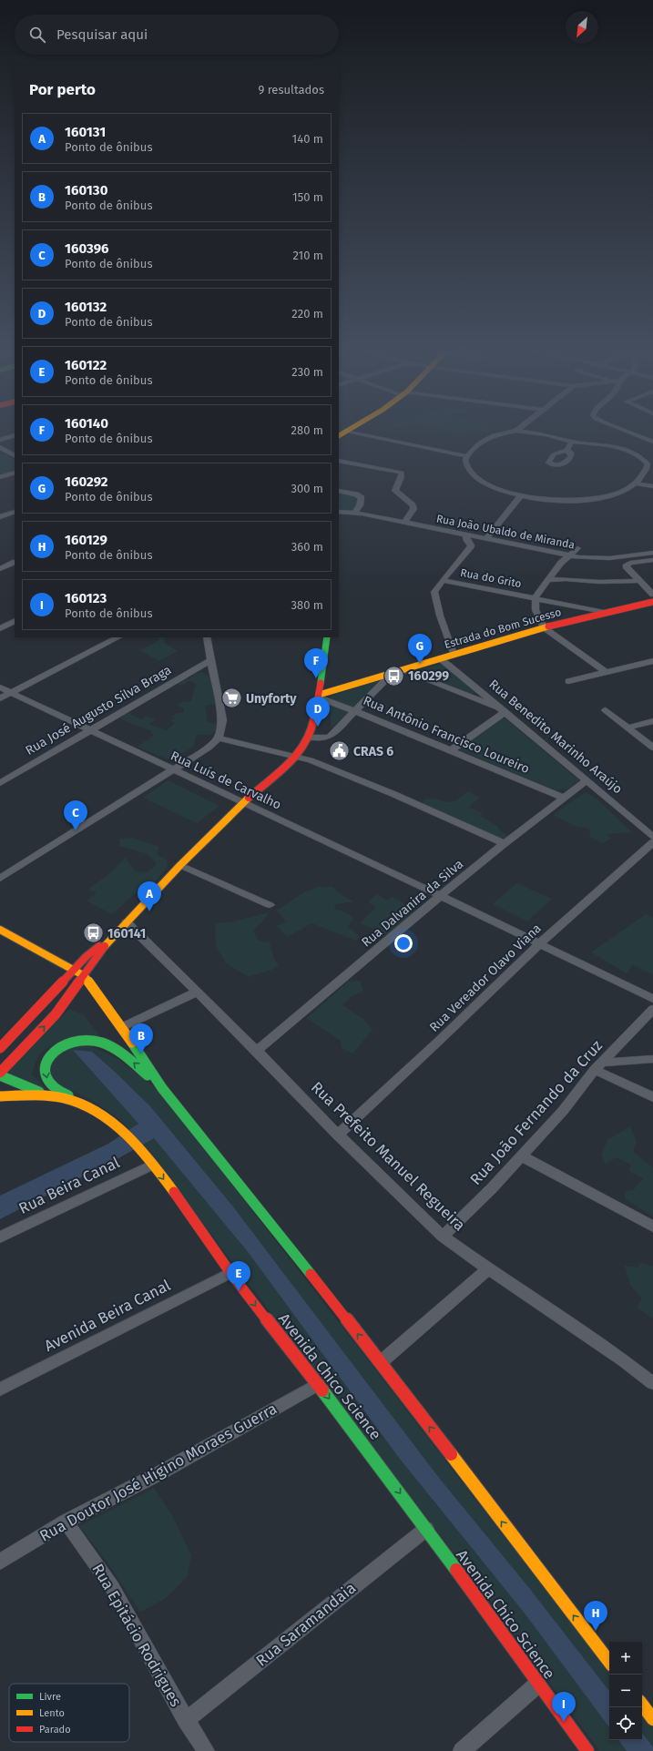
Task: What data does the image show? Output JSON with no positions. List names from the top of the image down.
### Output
{
  "streets": {
    "main road": ["Estrada do Bom Sucesso", "Avenida Chico Science"],
    "street": [
      "Rua João Ubaldo de Miranda",
      "Rua do Grito",
      "Rua José Augusto Silva Braga",
      "Rua Antônio Francisco Loureiro",
      "Rua Benedito Marinho Araújo",
      "Rua Luís de Carvalho",
      "Rua Dalvanira da Silva",
      "Rua Vereador Olavo Viana",
      "Rua João Fernando da Cruz",
      "Rua Prefeito Manuel Regueira",
      "Rua Beira Canal",
      "Avenida Beira Canal",
      "Rua Doutor José Higino Moraes Guerra",
      "Rua Saramandaia",
      "Rua Epitácio Rodrigues"
    ]
  },
  "crossings": [
    ["Rua do Grito", "Estrada do Bom Sucesso"],
    ["Estrada do Bom Sucesso", "Rua Antônio Francisco Loureiro"],
    ["Estrada do Bom Sucesso", "Rua Benedito Marinho Araújo"],
    ["Rua José Augusto Silva Braga", "Rua Luís de Carvalho"],
    ["Rua Antônio Francisco Loureiro", "Rua Dalvanira da Silva"],
    ["Rua Benedito Marinho Araújo", "Rua Dalvanira da Silva"],
    ["Rua Luís de Carvalho", "Rua Dalvanira da Silva"],
    ["Rua Luís de Carvalho", "Rua Vereador Olavo Viana"],
    ["Rua Dalvanira da Silva", "Rua Prefeito Manuel Regueira"],
    ["Rua Vereador Olavo Viana", "Rua Prefeito Manuel Regueira"],
    ["Rua João Fernando da Cruz", "Rua Prefeito Manuel Regueira"],
    ["Rua Beira Canal", "Avenida Chico Science"],
    ["Avenida Beira Canal", "Avenida Chico Science"],
    ["Avenida Chico Science", "Rua Doutor José Higino Moraes Guerra"],
    ["Avenida Chico Science", "Rua Saramandaia"],
    ["Rua Doutor José Higino Moraes Guerra", "Rua Epitácio Rodrigues"],
    ["Rua Saramandaia", "Rua Epitácio Rodrigues"]
  ],
  "places": {
    "bus stop": ["160299", "160141"],
    "supermarket": ["Unyforty"],
    "public building": ["CRAS 6"]
  },
  "legend": ["Livre", "Lento", "Parado"],
  "north": "bottom left",
  "page": {
    "search": "Pesquisar aqui",
    "heading": ["Por perto", "9 resultados"],
    "list": [
      {
        "mark": "A",
        "name": "160131",
        "note": "Ponto de ônibus",
        "value": "140 m"
      },
      {
        "mark": "B",
        "name": "160130",
        "note": "Ponto de ônibus",
        "value": "150 m"
      },
      {
        "mark": "C",
        "name": "160396",
        "note": "Ponto de ônibus",
        "value": "210 m"
      },
      {
        "mark": "D",
        "name": "160132",
        "note": "Ponto de ônibus",
        "value": "220 m"
      },
      {
        "mark": "E",
        "name": "160122",
        "note": "Ponto de ônibus",
        "value": "230 m"
      },
      {
        "mark": "F",
        "name": "160140",
        "note": "Ponto de ônibus",
        "value": "280 m"
      },
      {
        "mark": "G",
        "name": "160292",
        "note": "Ponto de ônibus",
        "value": "300 m"
      },
      {
        "mark": "H",
        "name": "160129",
        "note": "Ponto de ônibus",
        "value": "360 m"
      },
      {
        "mark": "I",
        "name": "160123",
        "note": "Ponto de ônibus",
        "value": "380 m"
      }
    ],
    "pins": [
      "G",
      "F",
      "D",
      "C",
      "A",
      "B",
      "E",
      "H",
      "I"
    ],
    "map_buttons": ["+", "−"]
  }
}
